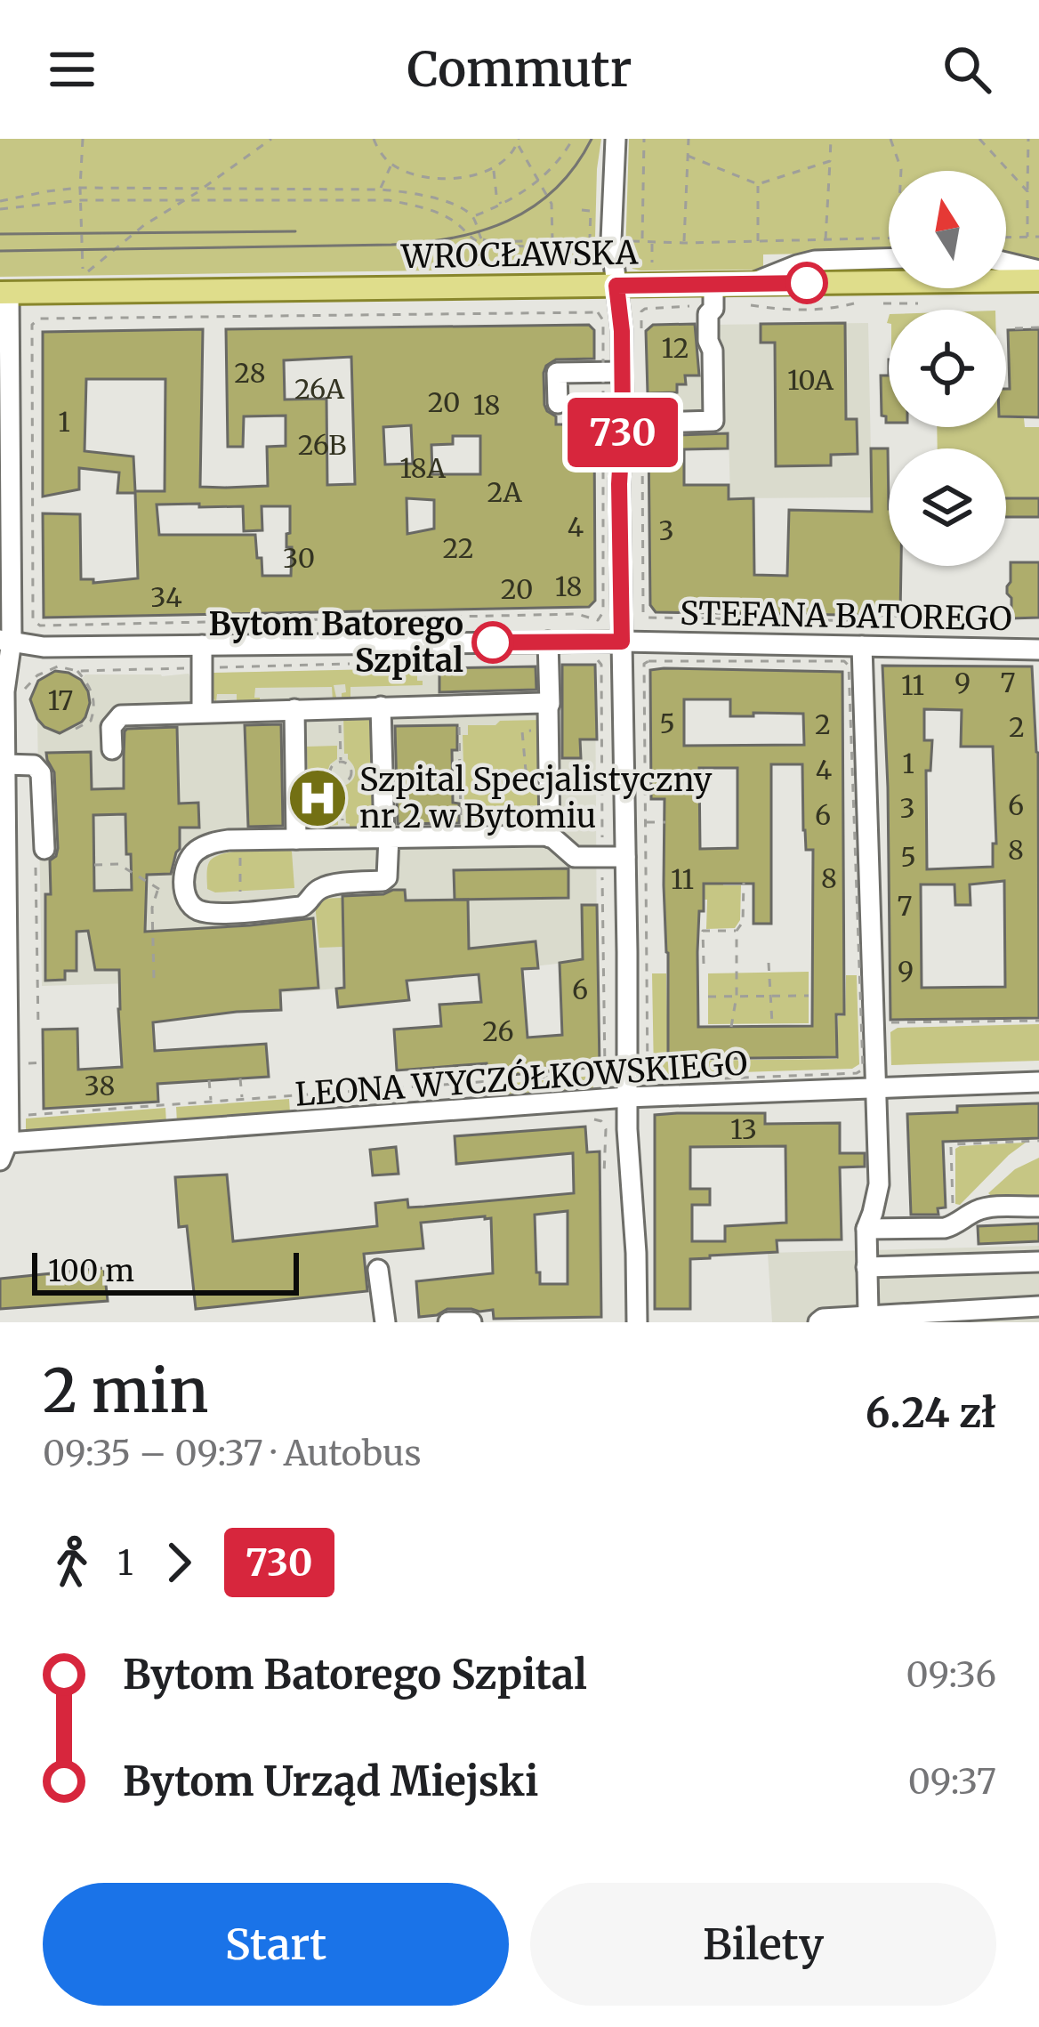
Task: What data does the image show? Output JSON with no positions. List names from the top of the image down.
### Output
{
  "streets": {
    "main road": ["WROCŁAWSKA"],
    "street": ["STEFANA BATOREGO", "LEONA WYCZÓŁKOWSKIEGO"]
  },
  "places": {
    "other": ["Bytom Batorego Szpital"],
    "hospital": ["Szpital Specjalistyczny nr 2 w Bytomiu"]
  },
  "lines": ["bus line 730"],
  "house_numbers": [
    "12",
    "28",
    "10A",
    "26A",
    "20",
    "18",
    "1",
    "26B",
    "18A",
    "2A",
    "4",
    "3",
    "22",
    "30",
    "18",
    "20",
    "34",
    "9",
    "7",
    "11",
    "17",
    "5",
    "2",
    "2",
    "1",
    "4",
    "6",
    "3",
    "6",
    "8",
    "5",
    "8",
    "11",
    "7",
    "9",
    "6",
    "26",
    "38",
    "13"
  ],
  "scale_bar": "100 m",
  "north": "top",
  "page": {
    "header": "Commutr",
    "on_map": "730",
    "scale": "100 m",
    "heading": ["2 min", "09:35 – 09:37 · Autobus", "6.24 zł"],
    "legs": ["1", "730"],
    "list": [
      {
        "name": "Bytom Batorego Szpital",
        "value": "09:36"
      },
      {
        "name": "Bytom Urząd Miejski",
        "value": "09:37"
      }
    ],
    "buttons": ["Start", "Bilety"]
  }
}
